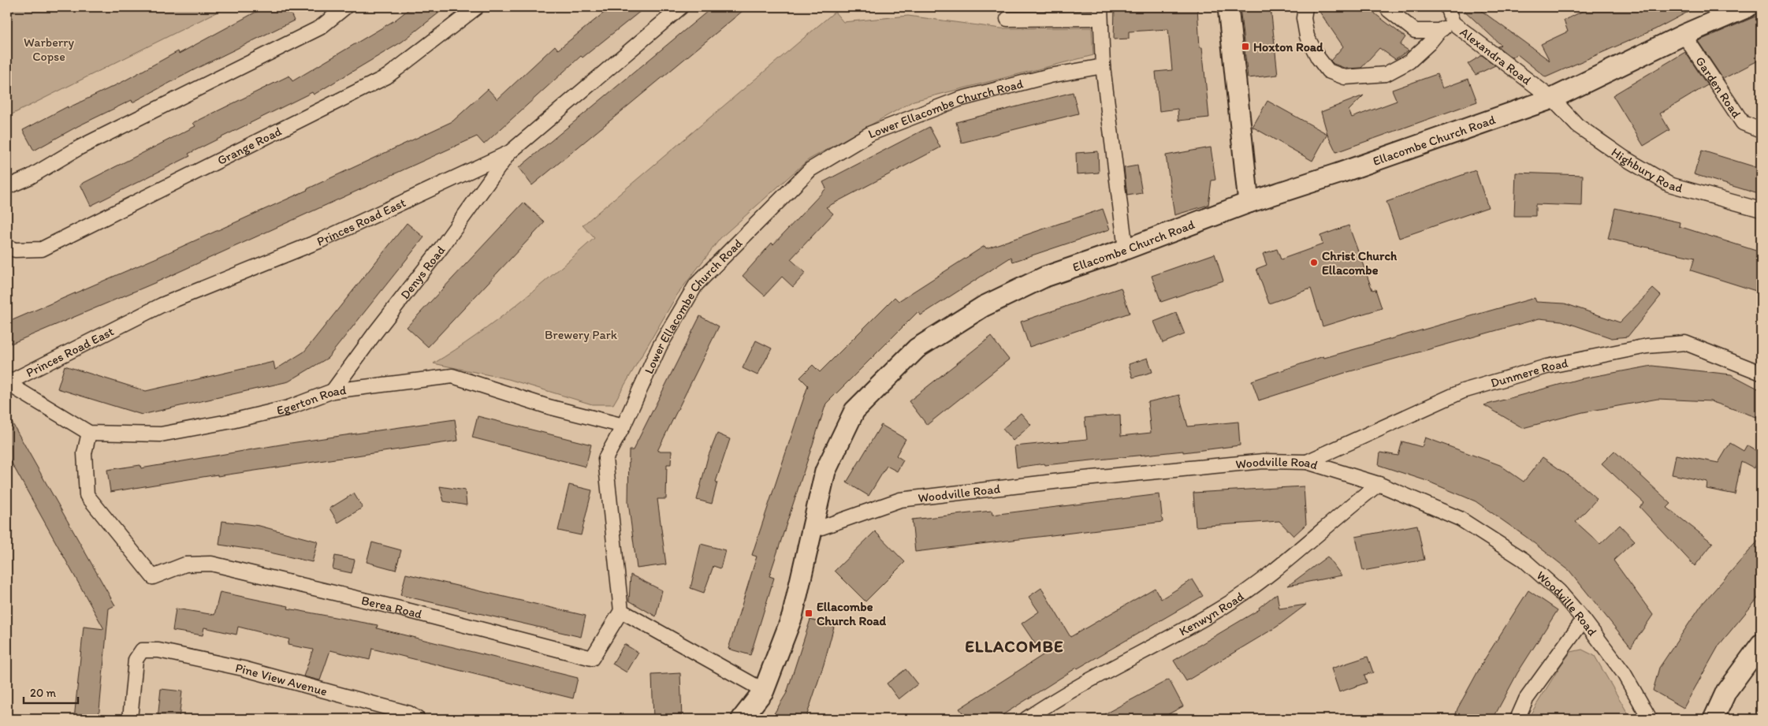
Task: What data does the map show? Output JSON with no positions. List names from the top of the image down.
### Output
{
  "streets": {
    "street": [
      "Alexandra Road",
      "Garden Road",
      "Lower Ellacombe Church Road",
      "Ellacombe Church Road",
      "Grange Road",
      "Highbury Road",
      "Princes Road East",
      "Denys Road",
      "Dunmere Road",
      "Egerton Road",
      "Woodville Road",
      "Berea Road",
      "Kenwyn Road",
      "Pine View Avenue"
    ]
  },
  "crossings": [
    ["Alexandra Road", "Ellacombe Church Road"],
    ["Alexandra Road", "Highbury Road"],
    ["Garden Road", "Ellacombe Church Road"],
    ["Lower Ellacombe Church Road", "Egerton Road"],
    ["Lower Ellacombe Church Road", "Berea Road"],
    ["Ellacombe Church Road", "Highbury Road"],
    ["Ellacombe Church Road", "Woodville Road"],
    ["Princes Road East", "Denys Road"],
    ["Princes Road East", "Egerton Road"],
    ["Denys Road", "Egerton Road"],
    ["Dunmere Road", "Woodville Road"],
    ["Egerton Road", "Berea Road"],
    ["Woodville Road", "Kenwyn Road"]
  ],
  "districts": ["ELLACOMBE"],
  "parks": ["Warberry Copse", "Brewery Park"],
  "places": {
    "transit": ["Hoxton Road", "Ellacombe Church Road"],
    "other": ["Christ Church Ellacombe"]
  },
  "scale_bar": "20 m"
}
